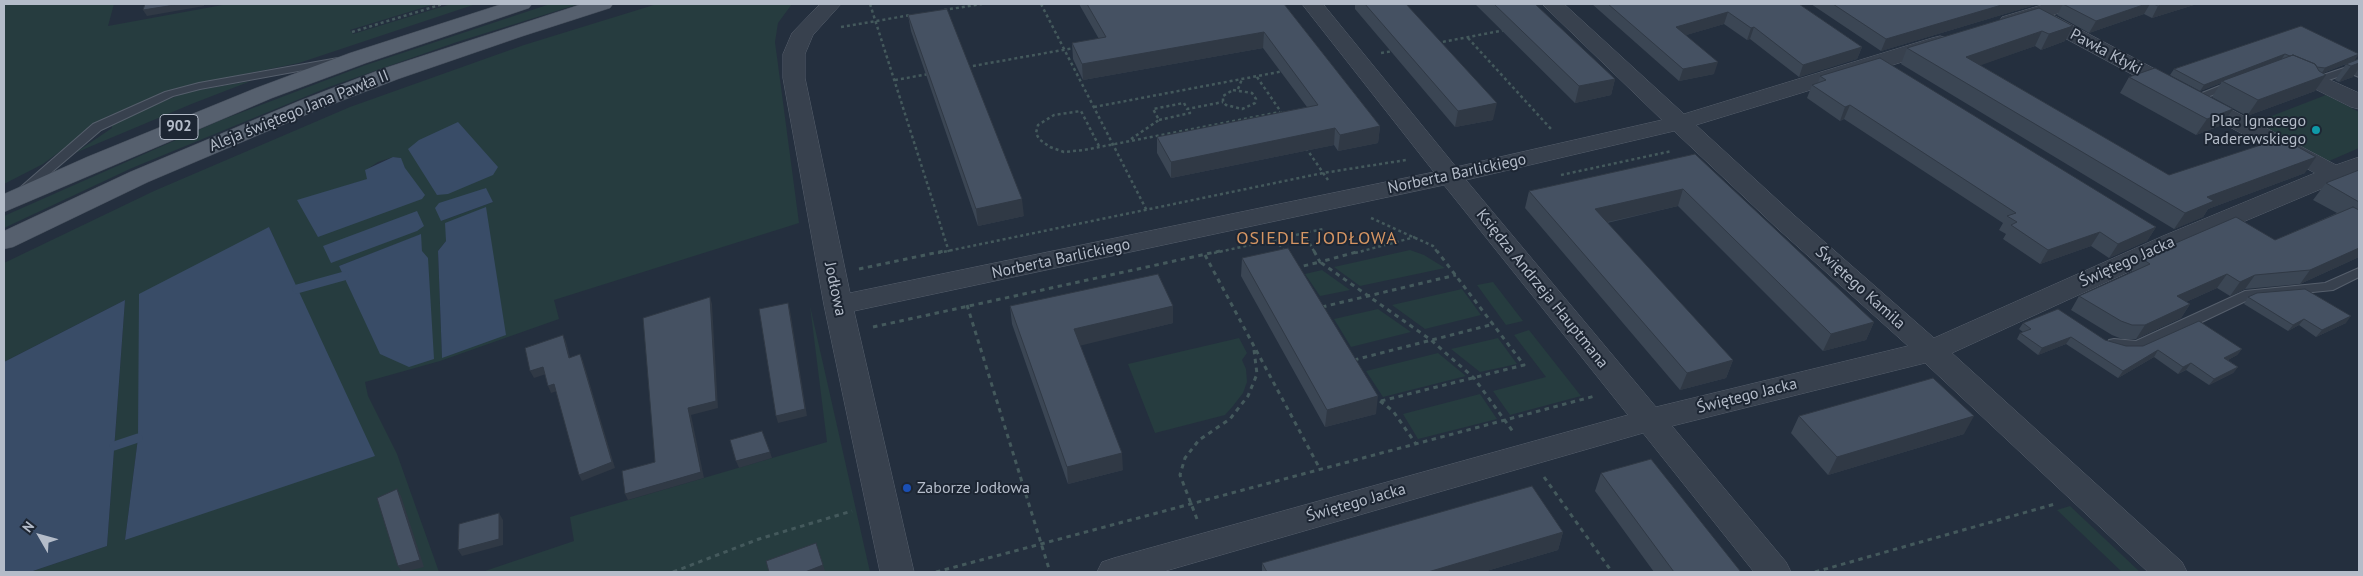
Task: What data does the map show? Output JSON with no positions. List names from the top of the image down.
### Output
{
  "streets": {
    "main road": ["Aleja świętego Jana Pawła II", "902"],
    "street": [
      "Pawła Kłyki",
      "Norberta Barlickiego",
      "Świętego Jacka",
      "Świętego Kamila",
      "Jodłowa",
      "Księdza Andrzeja Hauptmana"
    ]
  },
  "crossings": [
    ["Pawła Kłyki", "Świętego Jacka"],
    ["Norberta Barlickiego", "Świętego Kamila"],
    ["Norberta Barlickiego", "Jodłowa"],
    ["Norberta Barlickiego", "Księdza Andrzeja Hauptmana"],
    ["Świętego Jacka", "Świętego Kamila"],
    ["Świętego Jacka", "Księdza Andrzeja Hauptmana"]
  ],
  "districts": ["OSIEDLE JODŁOWA"],
  "places": ["Plac Ignacego Paderewskiego", "Zaborze Jodłowa"],
  "north": "top left"
}
